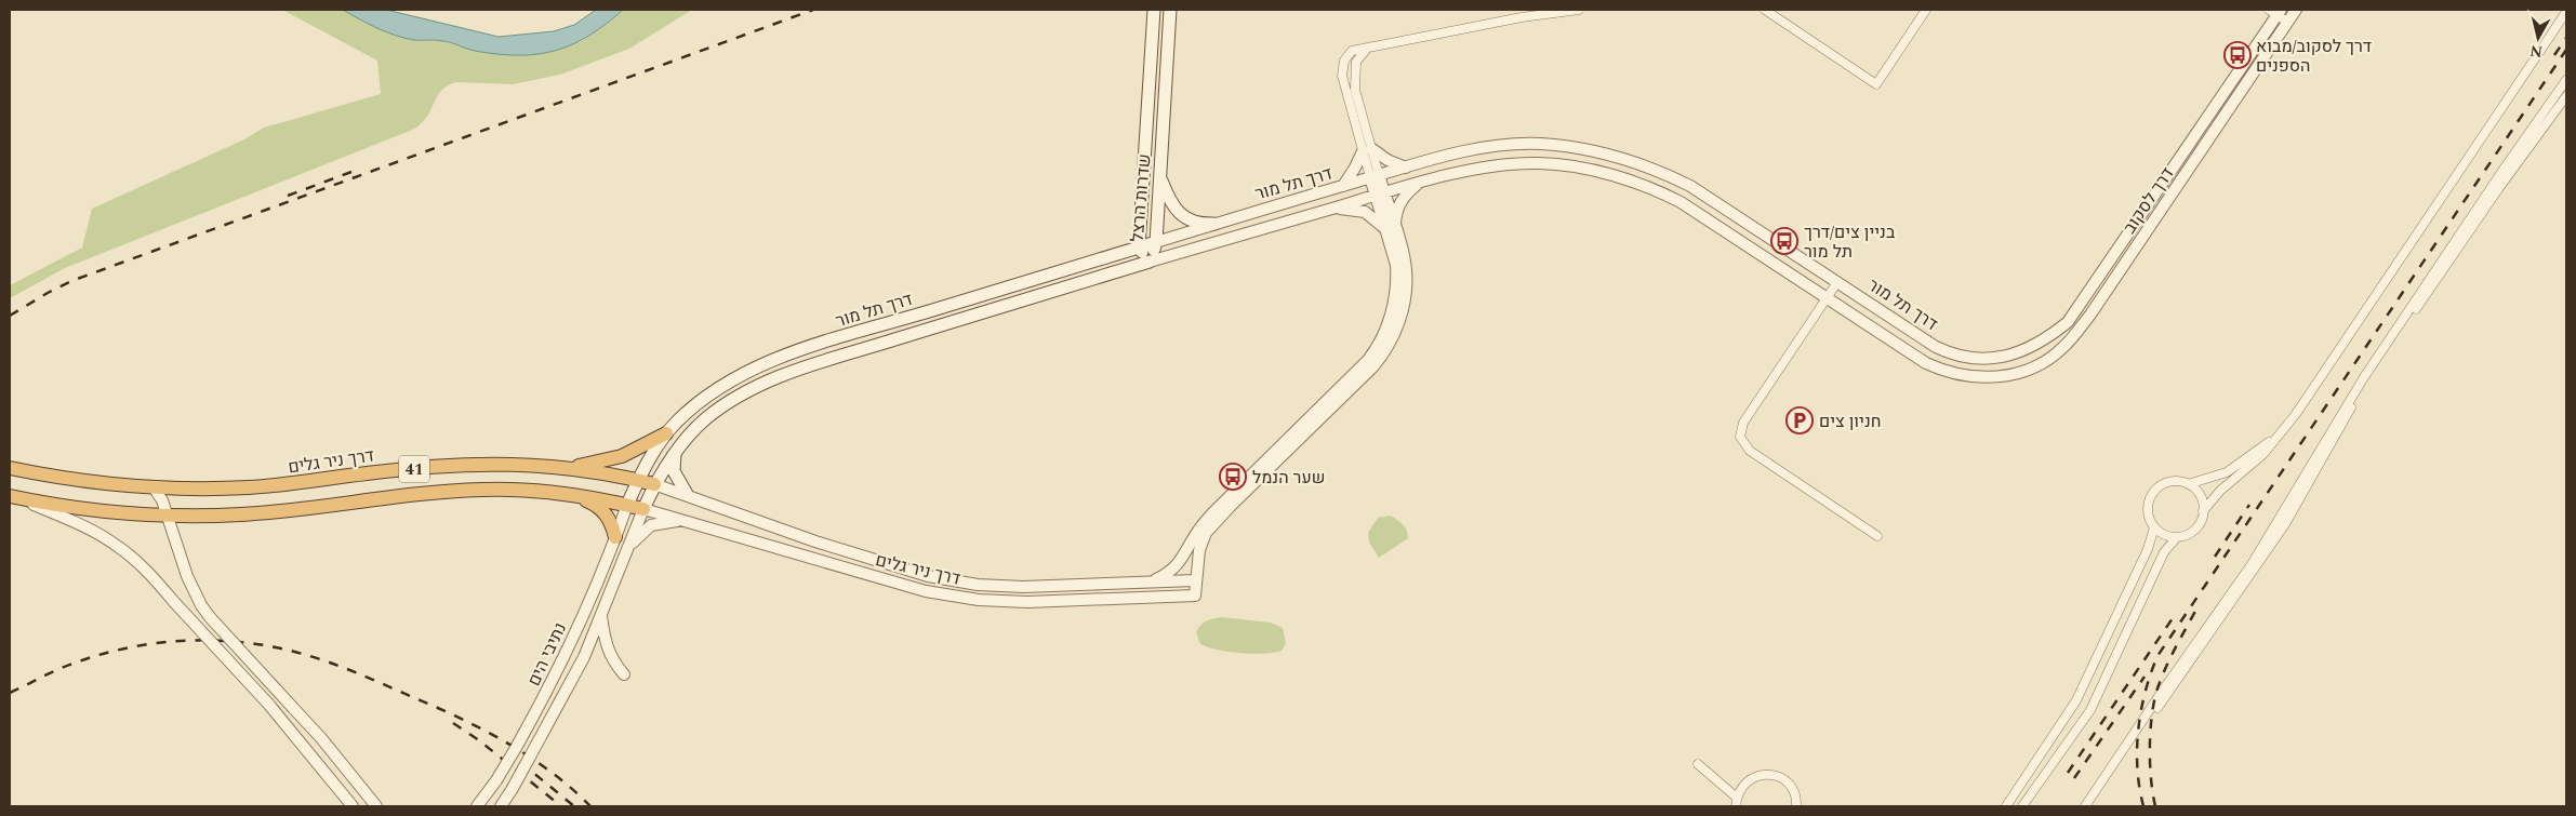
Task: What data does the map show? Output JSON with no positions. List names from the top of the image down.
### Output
{
  "streets": {
    "highway": ["דרך ניר גלים", "41"],
    "main road": ["דרך תל מור", "שדרות הרצל"],
    "street": ["דרך לסקוב", "נתיבי הים"]
  },
  "crossings": [
    ["דרך תל מור", "שדרות הרצל"],
    ["דרך תל מור", "דרך לסקוב"],
    ["דרך תל מור", "דרך ניר גלים"],
    ["דרך תל מור", "41"],
    ["דרך תל מור", "נתיבי הים"],
    ["דרך ניר גלים", "41"],
    ["דרך ניר גלים", "נתיבי הים"],
    ["41", "נתיבי הים"]
  ],
  "places": {
    "bus stop": ["דרך לסקוב/מבוא הספנים", "בניין צים/דרך תל מור", "שער הנמל"],
    "parking": ["חניון צים"]
  },
  "north": "bottom"
}
